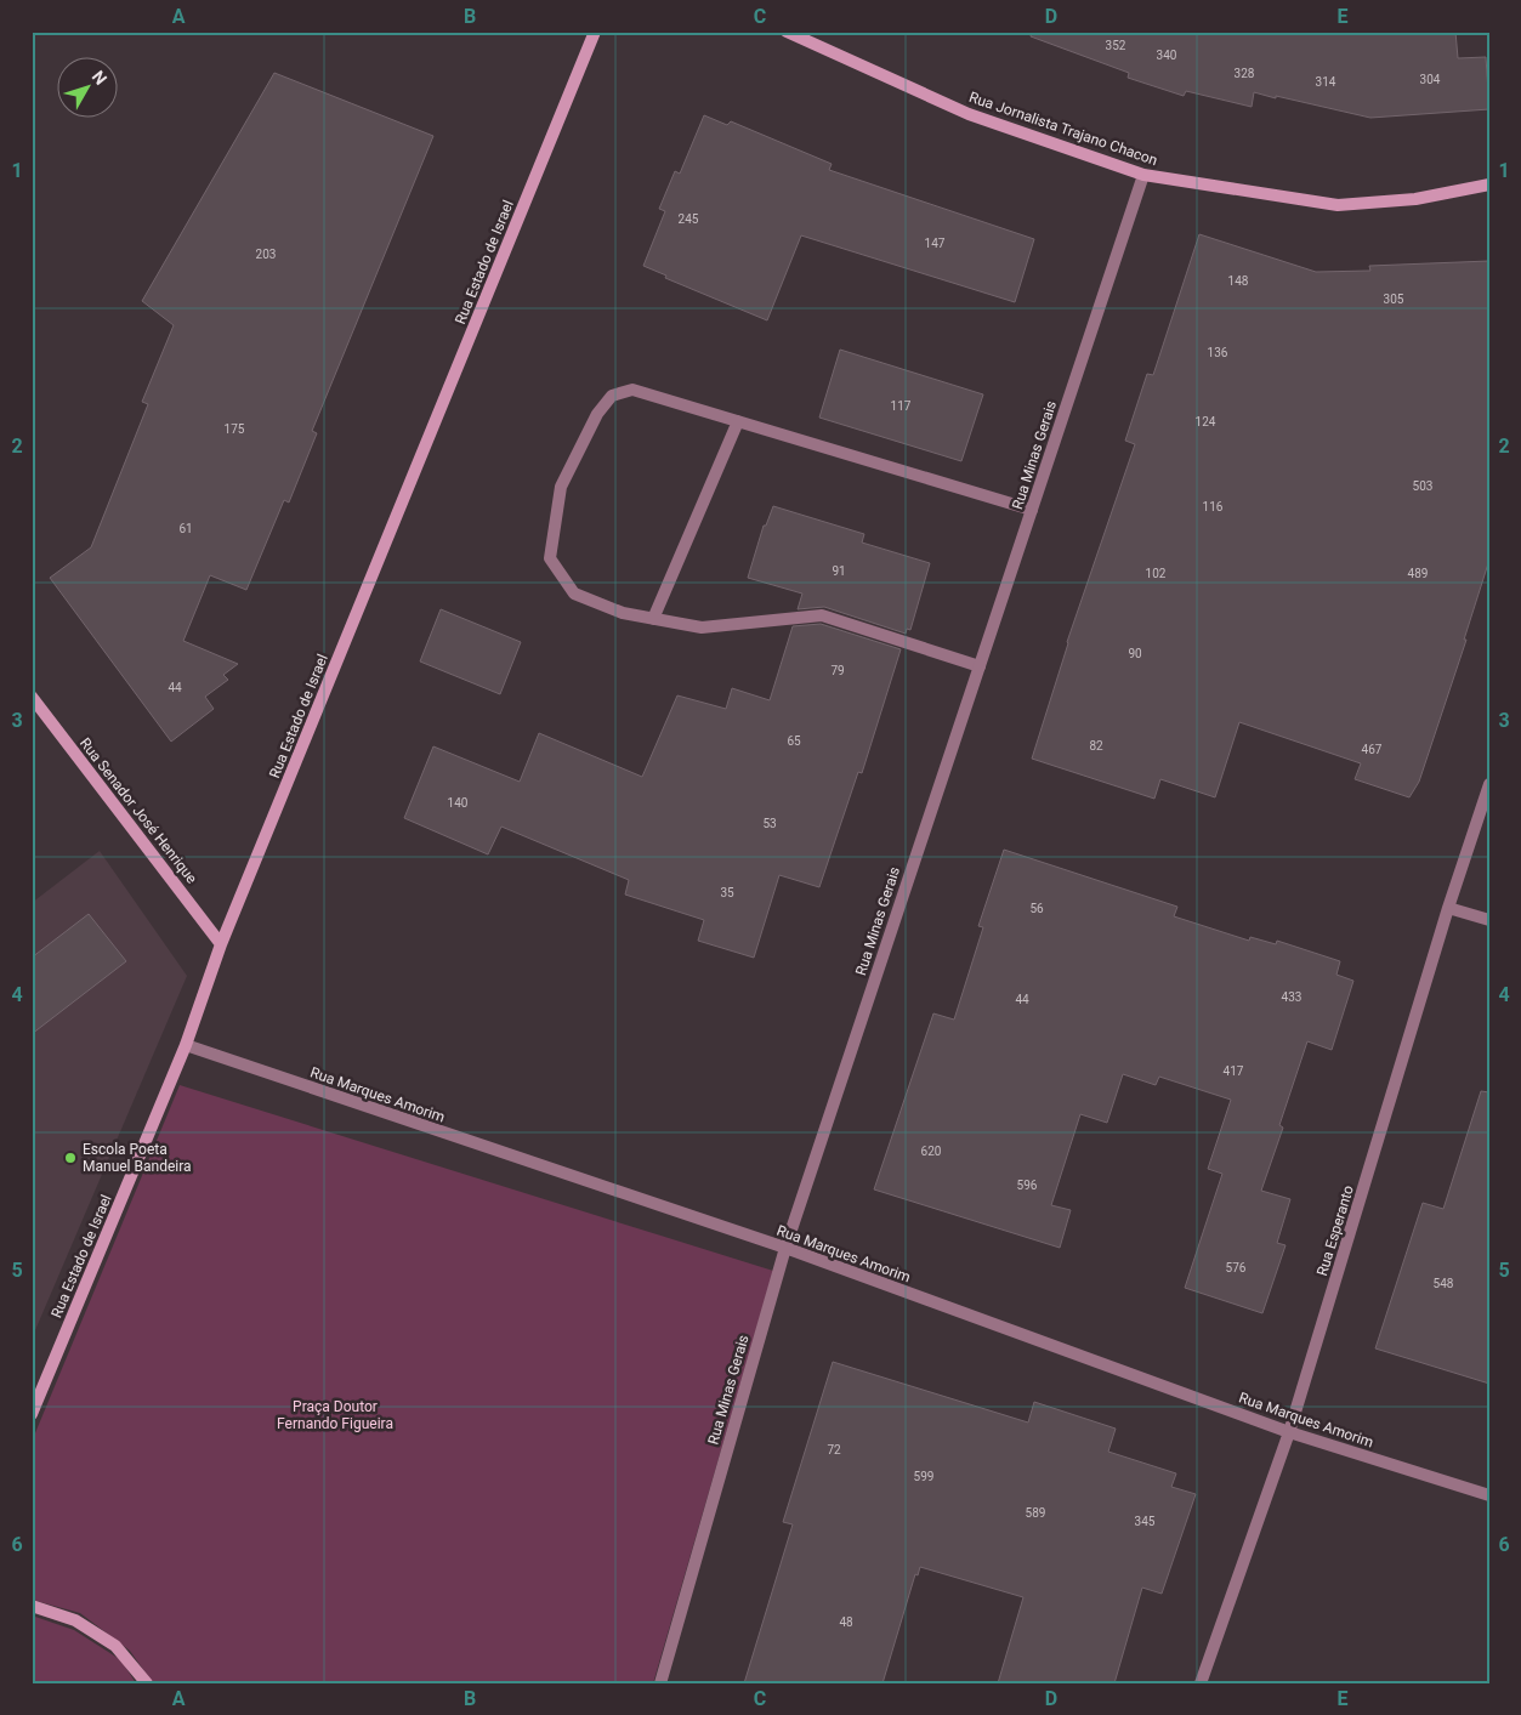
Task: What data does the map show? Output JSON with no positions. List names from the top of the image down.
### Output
{
  "streets": {
    "street": [
      "Rua Jornalista Trajano Chacon",
      "Rua Estado de Israel",
      "Rua Minas Gerais",
      "Rua Senador José Henrique",
      "Rua Marques Amorim",
      "Rua Esperanto"
    ]
  },
  "crossings": [
    ["Rua Jornalista Trajano Chacon", "Rua Minas Gerais"],
    ["Rua Estado de Israel", "Rua Senador José Henrique"],
    ["Rua Estado de Israel", "Rua Marques Amorim"],
    ["Rua Minas Gerais", "Rua Marques Amorim"],
    ["Rua Marques Amorim", "Rua Esperanto"]
  ],
  "parks": ["Praça Doutor Fernando Figueira"],
  "places": ["Escola Poeta Manuel Bandeira"],
  "house_numbers": [
    "352",
    "340",
    "328",
    "304",
    "314",
    "245",
    "147",
    "203",
    "148",
    "305",
    "136",
    "117",
    "124",
    "175",
    "503",
    "116",
    "61",
    "91",
    "102",
    "489",
    "90",
    "79",
    "44",
    "65",
    "82",
    "467",
    "140",
    "53",
    "35",
    "56",
    "433",
    "44",
    "417",
    "620",
    "596",
    "576",
    "548",
    "72",
    "599",
    "589",
    "345",
    "48"
  ],
  "north": "top right",
  "grid": {
    "columns": [
      "A",
      "B",
      "C",
      "D",
      "E"
    ],
    "rows": [
      "1",
      "2",
      "3",
      "4",
      "5",
      "6"
    ]
  }
}
